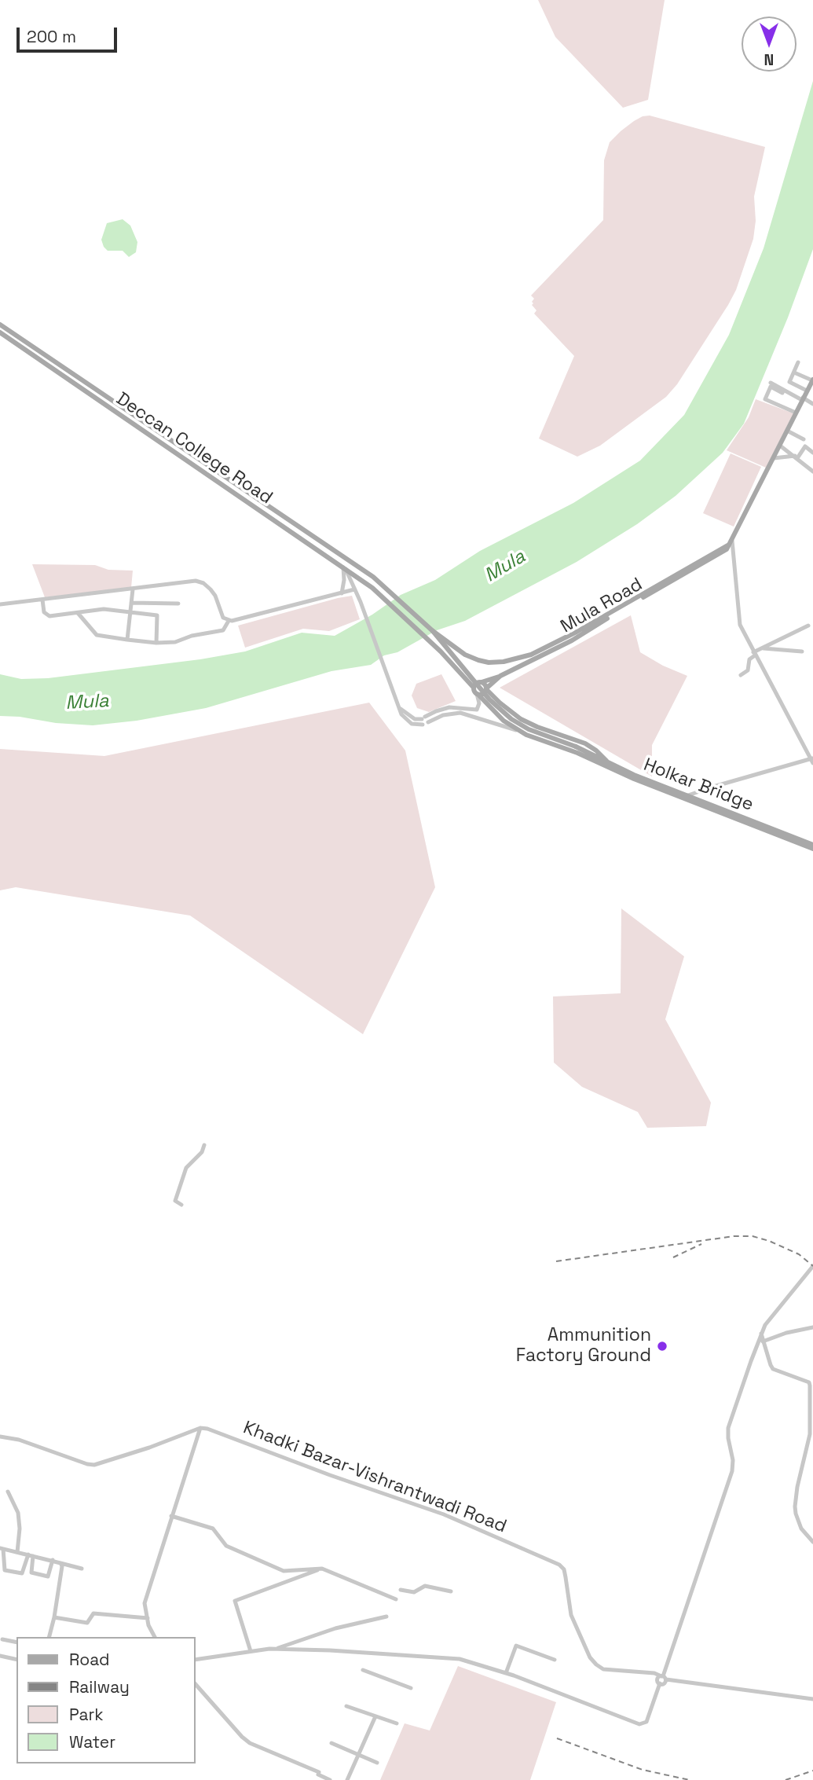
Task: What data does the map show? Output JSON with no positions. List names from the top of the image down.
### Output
{
  "streets": {
    "main road": ["Deccan College Road", "Mula Road", "Holkar Bridge"],
    "street": ["Khadki Bazar-Vishrantwadi Road"]
  },
  "crossings": [
    ["Deccan College Road", "Mula Road"],
    ["Deccan College Road", "Holkar Bridge"]
  ],
  "water": ["Mula"],
  "places": ["Ammunition Factory Ground"],
  "legend": [
    "Road",
    "Railway",
    "Park",
    "Water"
  ],
  "scale_bar": "200 m",
  "north": "bottom"
}
